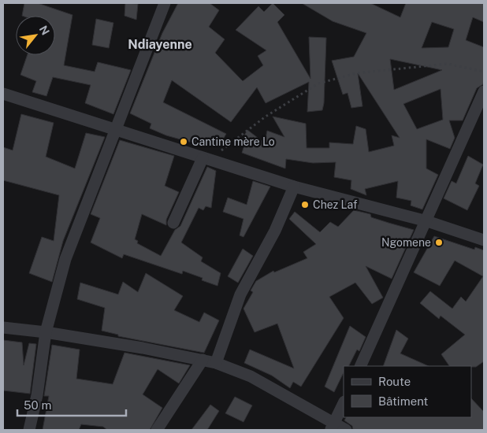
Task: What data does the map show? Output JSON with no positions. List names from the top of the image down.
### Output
{
  "districts": ["Ndiayenne"],
  "places": ["Cantine mère Lo", "Chez Laf", "Ngomene"],
  "legend": ["Route", "Bâtiment"],
  "scale_bar": "50 m",
  "north": "top right"
}
